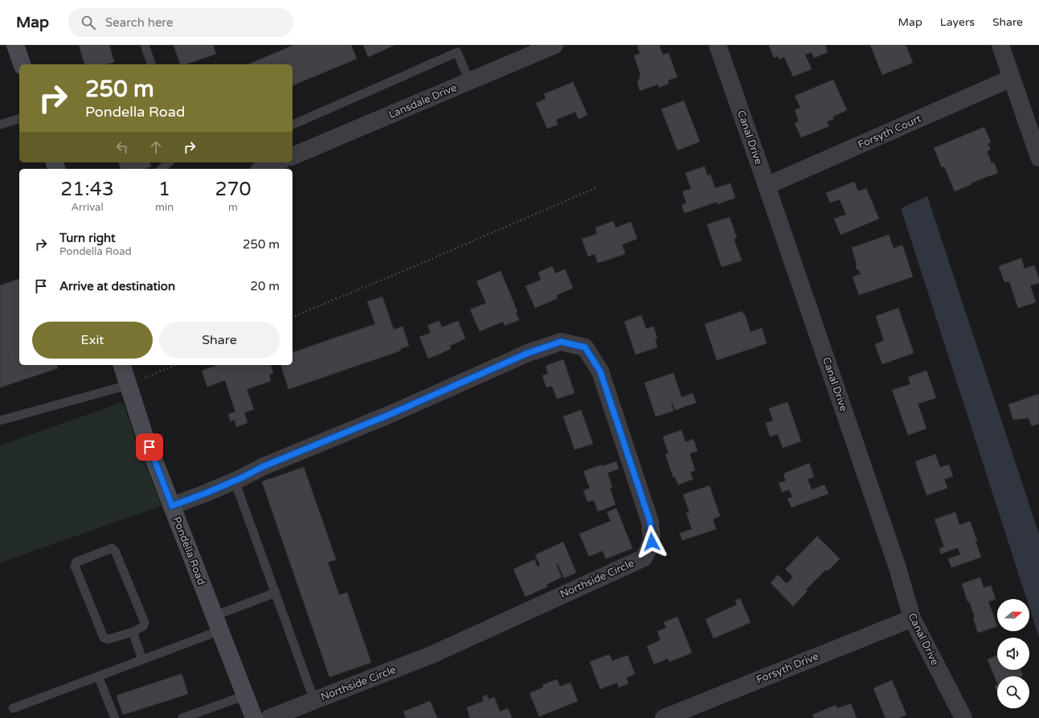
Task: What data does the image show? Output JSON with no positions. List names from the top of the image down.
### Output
{
  "streets": {
    "main road": ["Pondella Road"],
    "street": [
      "Lansdale Drive",
      "Forsyth Court",
      "Canal Drive",
      "Northside Circle",
      "Forsyth Drive"
    ]
  },
  "crossings": [
    ["Forsyth Court", "Canal Drive"],
    ["Canal Drive", "Forsyth Drive"],
    ["Pondella Road", "Northside Circle"]
  ],
  "north": "right",
  "page": {
    "header": "Map",
    "search": "Search here",
    "nav": ["Map", "Layers", "Share"],
    "turn": ["250 m", "Pondella Road"],
    "eta": [
      "21:43",
      "Arrival",
      "1",
      "min",
      "270",
      "m"
    ],
    "list": [
      {
        "name": "Turn right",
        "note": "Pondella Road",
        "value": "250 m"
      },
      {
        "name": "Arrive at destination",
        "value": "20 m"
      }
    ],
    "buttons": ["Exit", "Share"]
  }
}
